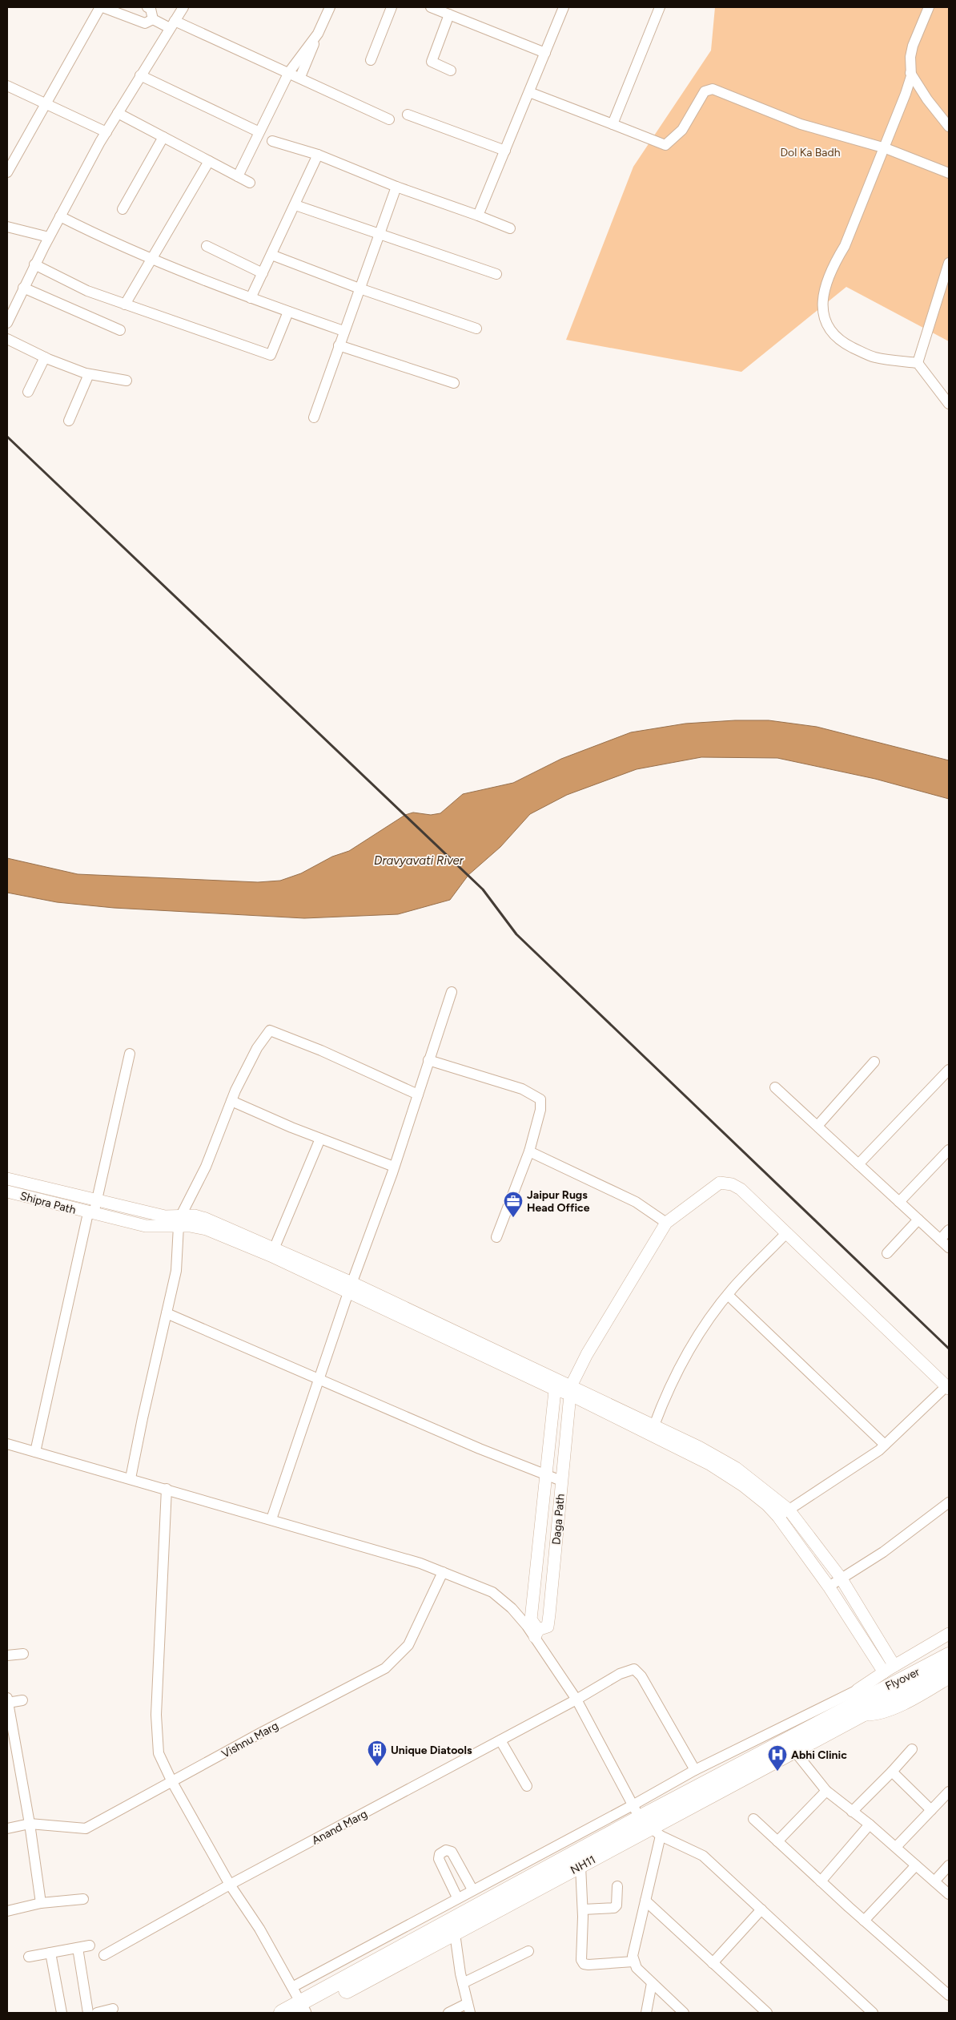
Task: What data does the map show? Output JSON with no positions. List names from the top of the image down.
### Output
{
  "streets": {
    "highway": ["Flyover", "NH11"],
    "street": [
      "Shipra Path",
      "Daga Path",
      "Vishnu Marg",
      "Anand Marg"
    ]
  },
  "crossings": [
    ["Flyover", "NH11"]
  ],
  "water": ["Dravyavati River"],
  "parks": ["Dol Ka Badh"],
  "places": {
    "office": ["Jaipur Rugs Head Office"],
    "building": ["Unique Diatools"],
    "hospital": ["Abhi Clinic"]
  }
}
